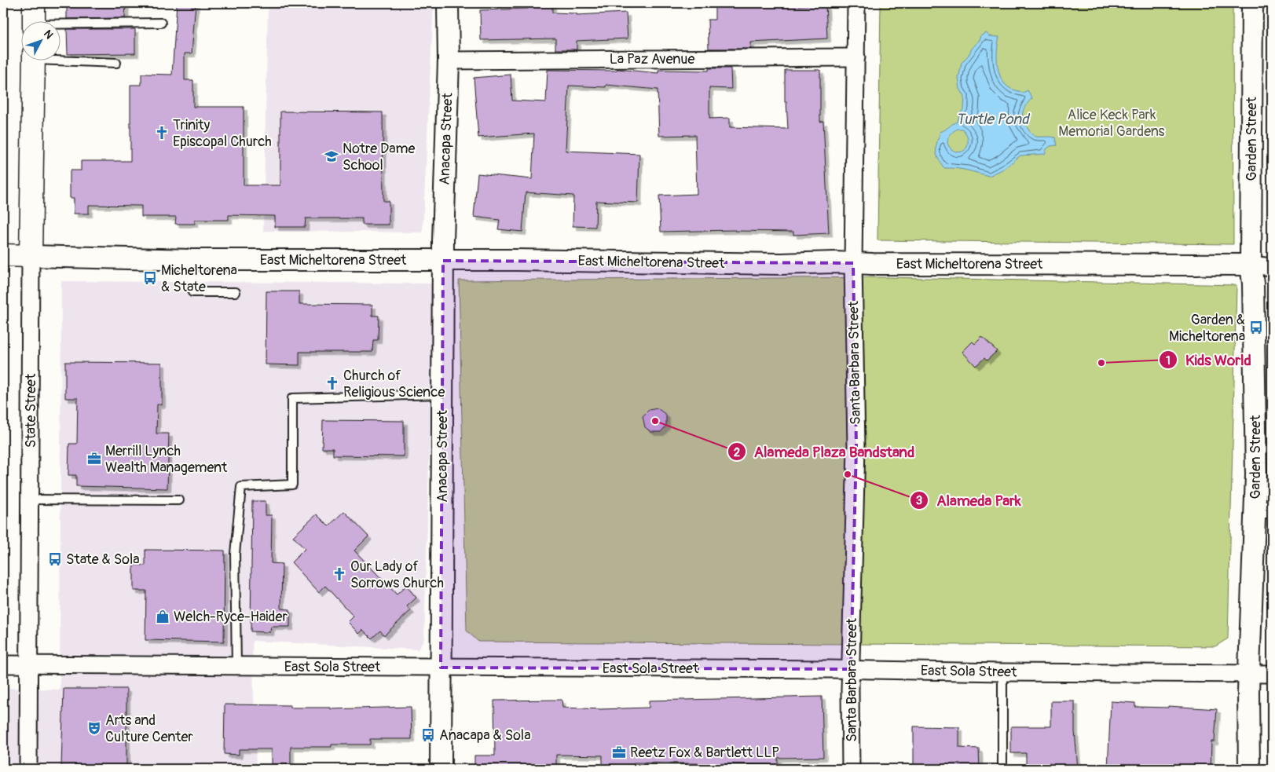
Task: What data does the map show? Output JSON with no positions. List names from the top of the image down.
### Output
{
  "streets": {
    "main road": ["State Street"],
    "street": [
      "La Paz Avenue",
      "Anacapa Street",
      "Garden Street",
      "East Micheltorena Street",
      "Santa Barbara Street",
      "East Sola Street"
    ]
  },
  "crossings": [
    ["La Paz Avenue", "Anacapa Street"],
    ["La Paz Avenue", "Santa Barbara Street"],
    ["Anacapa Street", "East Micheltorena Street"],
    ["Anacapa Street", "East Sola Street"],
    ["Garden Street", "East Micheltorena Street"],
    ["Garden Street", "East Sola Street"],
    ["East Micheltorena Street", "Santa Barbara Street"],
    ["East Micheltorena Street", "State Street"],
    ["Santa Barbara Street", "East Sola Street"],
    ["State Street", "East Sola Street"]
  ],
  "water": ["Turtle Pond"],
  "parks": ["Alice Keck Park Memorial Gardens"],
  "places": {
    "church": ["Trinity Episcopal Church", "Church of Religious Science", "Our Lady of Sorrows Church"],
    "school or university": ["Notre Dame School"],
    "bus stop": [
      "Micheltorena & State",
      "Garden & Micheltorena",
      "State & Sola",
      "Anacapa & Sola"
    ],
    "other": ["Kids World", "Alameda Plaza Bandstand", "Alameda Park"],
    "office": ["Merrill Lynch Wealth Management", "Reetz Fox & Bartlett LLP"],
    "shop": ["Welch-Ryce-Haider"],
    "theatre": ["Arts and Culture Center"]
  },
  "north": "top right"
}
